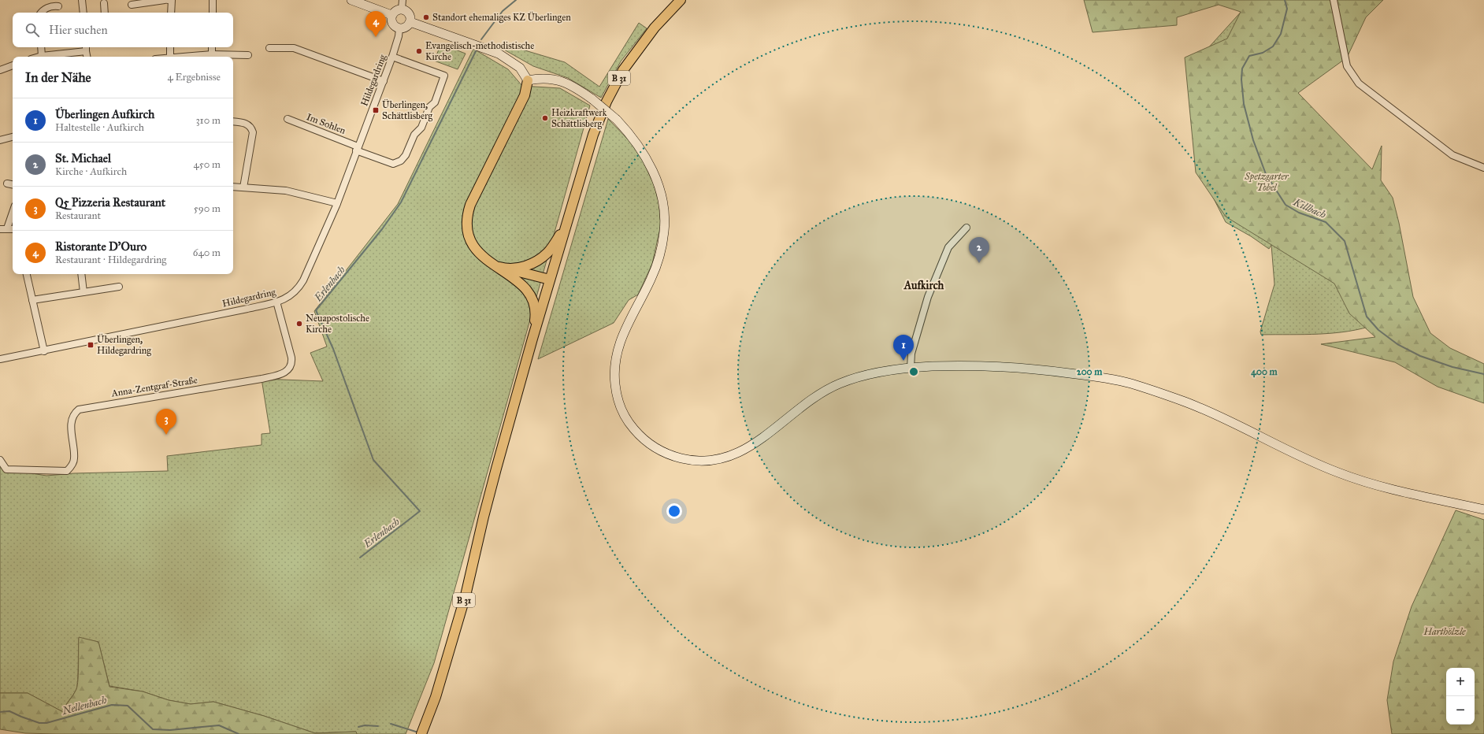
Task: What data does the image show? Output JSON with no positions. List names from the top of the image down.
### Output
{
  "streets": {
    "main road": ["B 31"],
    "street": ["Hildegardring", "Im Sohlen", "Anna-Zentgraf-Straße"]
  },
  "crossings": [
    ["Hildegardring", "Im Sohlen"],
    ["Hildegardring", "Anna-Zentgraf-Straße"]
  ],
  "districts": ["Aufkirch"],
  "water": ["Killbach", "Erlenbach", "Nellenbach"],
  "parks": ["Spetzgarter Tobel", "Harthölzle"],
  "places": {
    "other": [
      "Standort ehemaliges KZ Überlingen",
      "Evangelisch-methodistische Kirche",
      "Heizkraftwerk Schättlisberg",
      "Neuapostolische Kirche"
    ],
    "transit": ["Überlingen, Schättlisberg", "Überlingen, Hildegardring"]
  },
  "page": {
    "pins": [
      "4",
      "2",
      "1",
      "3"
    ],
    "search": "Hier suchen",
    "heading": ["In der Nähe", "4 Ergebnisse"],
    "list": [
      {
        "mark": "1",
        "name": "Überlingen Aufkirch",
        "note": "Haltestelle · Aufkirch",
        "value": "310 m"
      },
      {
        "mark": "2",
        "name": "St. Michael",
        "note": "Kirche · Aufkirch",
        "value": "450 m"
      },
      {
        "mark": "3",
        "name": "Q5 Pizzeria Restaurant",
        "note": "Restaurant",
        "value": "590 m"
      },
      {
        "mark": "4",
        "name": "Ristorante D'Ouro",
        "note": "Restaurant · Hildegardring",
        "value": "640 m"
      }
    ],
    "map_buttons": ["+", "−"]
  },
  "rings": ["200 m", "400 m"]
}
